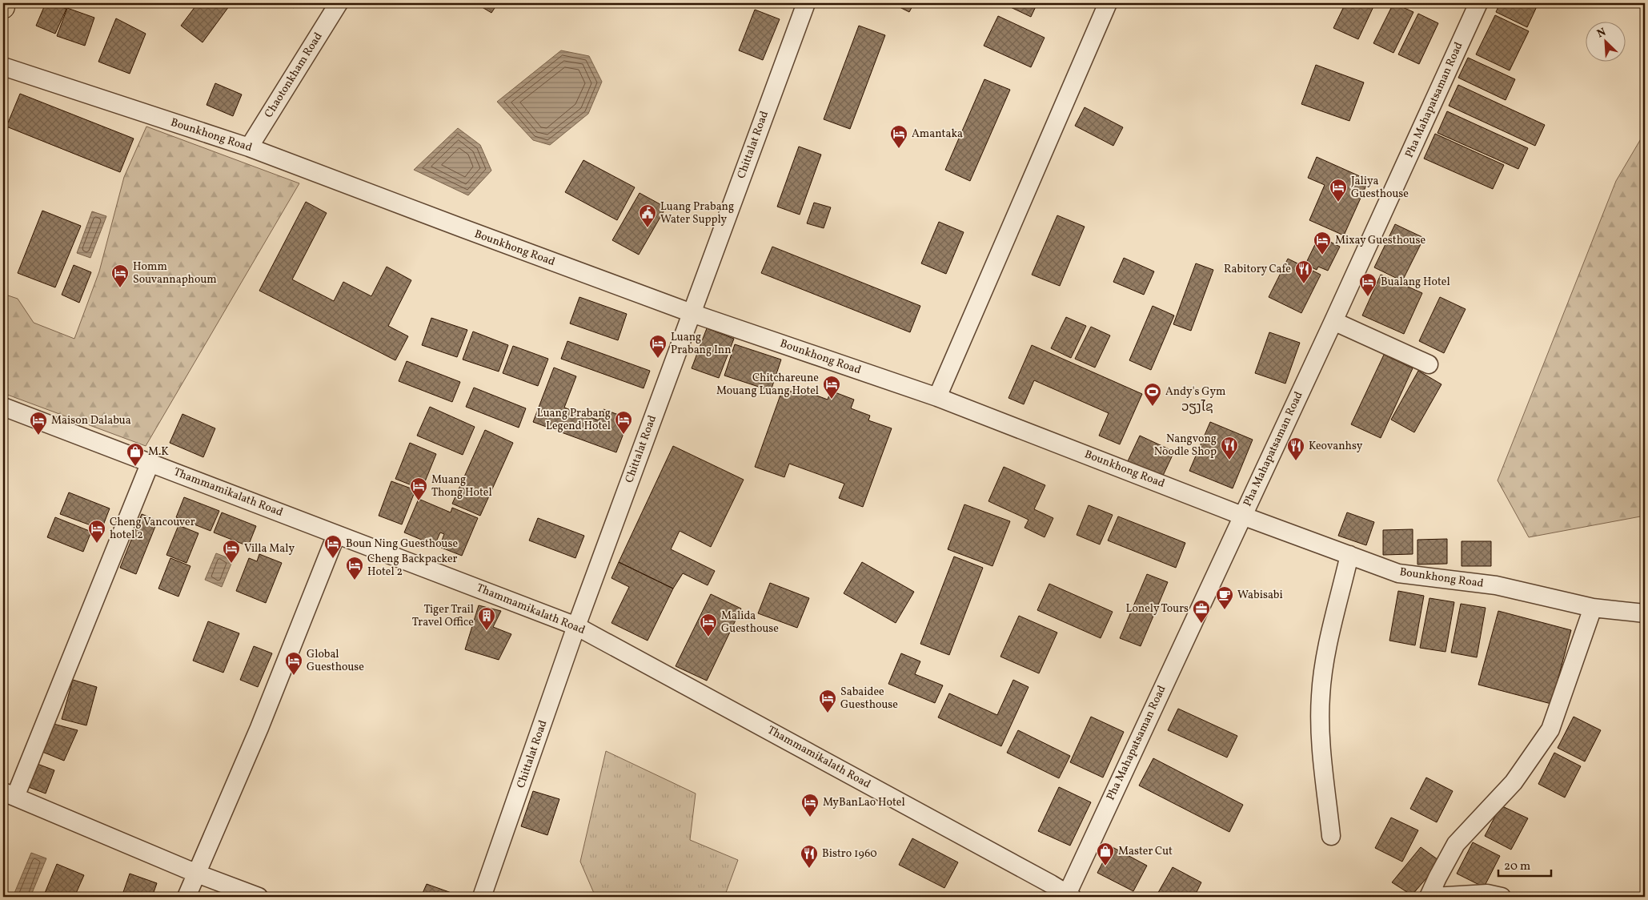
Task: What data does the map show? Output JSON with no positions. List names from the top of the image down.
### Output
{
  "streets": {
    "street": [
      "Chaotonkham Road",
      "Pha Mahapatsaman Road",
      "Bounkhong Road",
      "Chittalat Road",
      "Thammamikalath Road"
    ]
  },
  "crossings": [
    ["Chaotonkham Road", "Bounkhong Road"],
    ["Pha Mahapatsaman Road", "Bounkhong Road"],
    ["Pha Mahapatsaman Road", "Thammamikalath Road"],
    ["Bounkhong Road", "Chittalat Road"],
    ["Chittalat Road", "Thammamikalath Road"]
  ],
  "districts": ["ວຽງໄຊ"],
  "places": {
    "hotel": [
      "Amantaka",
      "Jaliya Guesthouse",
      "Mixay Guesthouse",
      "Homm Souvannaphoum",
      "Bualang Hotel",
      "Luang Prabang Inn",
      "Chitchareune Mouang Luang Hotel",
      "Luang Prabang Legend Hotel",
      "Maison Dalabua",
      "Muang Thong Hotel",
      "Cheng Vancouver hotel 2",
      "Boun Ning Guesthouse",
      "Villa Maly",
      "Cheng Backpacker Hotel 2",
      "Malida Guesthouse",
      "Global Guesthouse",
      "Sabaidee Guesthouse",
      "MyBanLao Hotel"
    ],
    "public building": ["Luang Prabang Water Supply"],
    "restaurant": [
      "Rabitory Cafe",
      "Nangvong Noodle Shop",
      "Keovanhsy",
      "Bistro 1960"
    ],
    "sports": ["Andy's Gym"],
    "shop": ["M.K", "Master Cut"],
    "cafe": ["Wabisabi"],
    "office": ["Lonely Tours"],
    "building": ["Tiger Trail Travel Office"]
  },
  "scale_bar": "20 m",
  "north": "top left"
}
